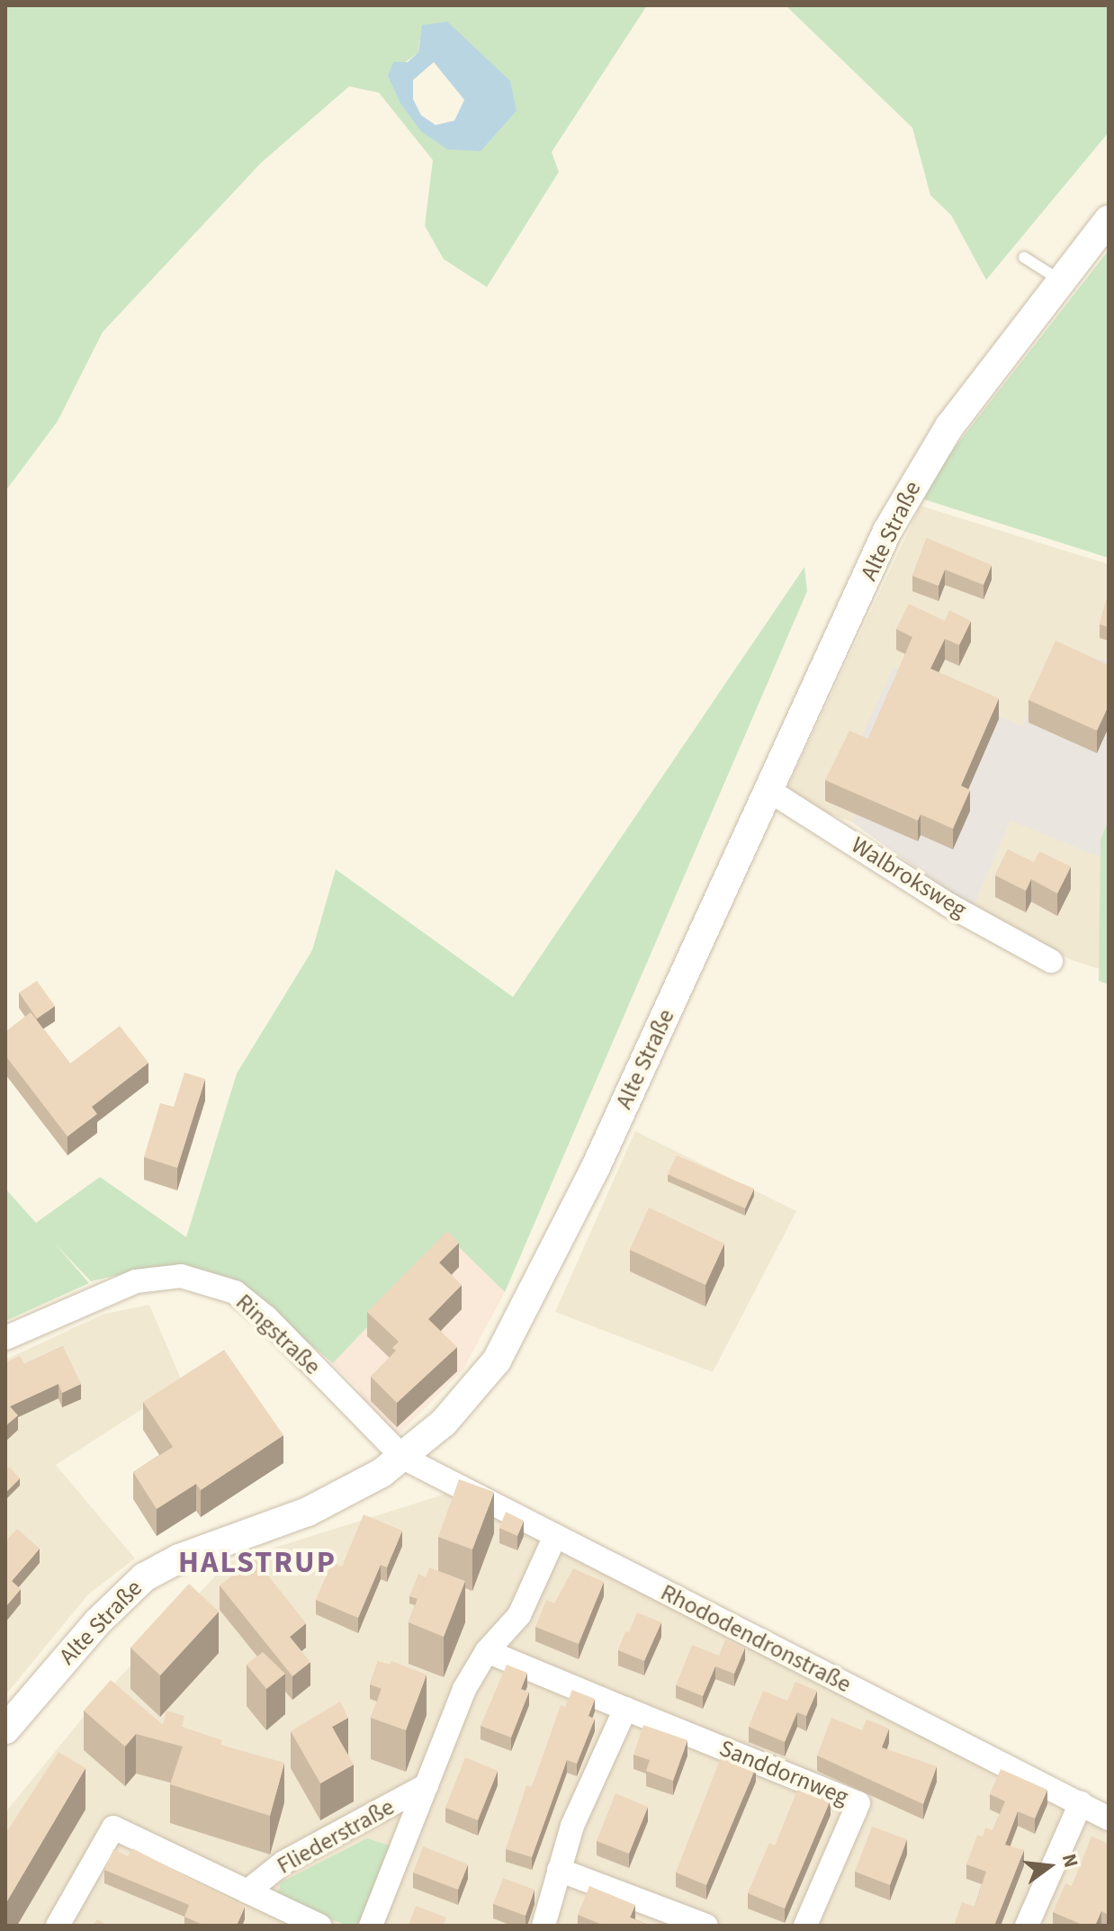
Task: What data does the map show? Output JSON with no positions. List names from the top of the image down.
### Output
{
  "streets": {
    "street": [
      "Alte Straße",
      "Walbroksweg",
      "Ringstraße",
      "Rhododendronstraße",
      "Sanddornweg",
      "Fliederstraße"
    ]
  },
  "crossings": [
    ["Alte Straße", "Walbroksweg"],
    ["Alte Straße", "Ringstraße"],
    ["Alte Straße", "Rhododendronstraße"],
    ["Ringstraße", "Rhododendronstraße"],
    ["Rhododendronstraße", "Fliederstraße"],
    ["Sanddornweg", "Fliederstraße"]
  ],
  "districts": ["HALSTRUP"],
  "north": "right"
}
